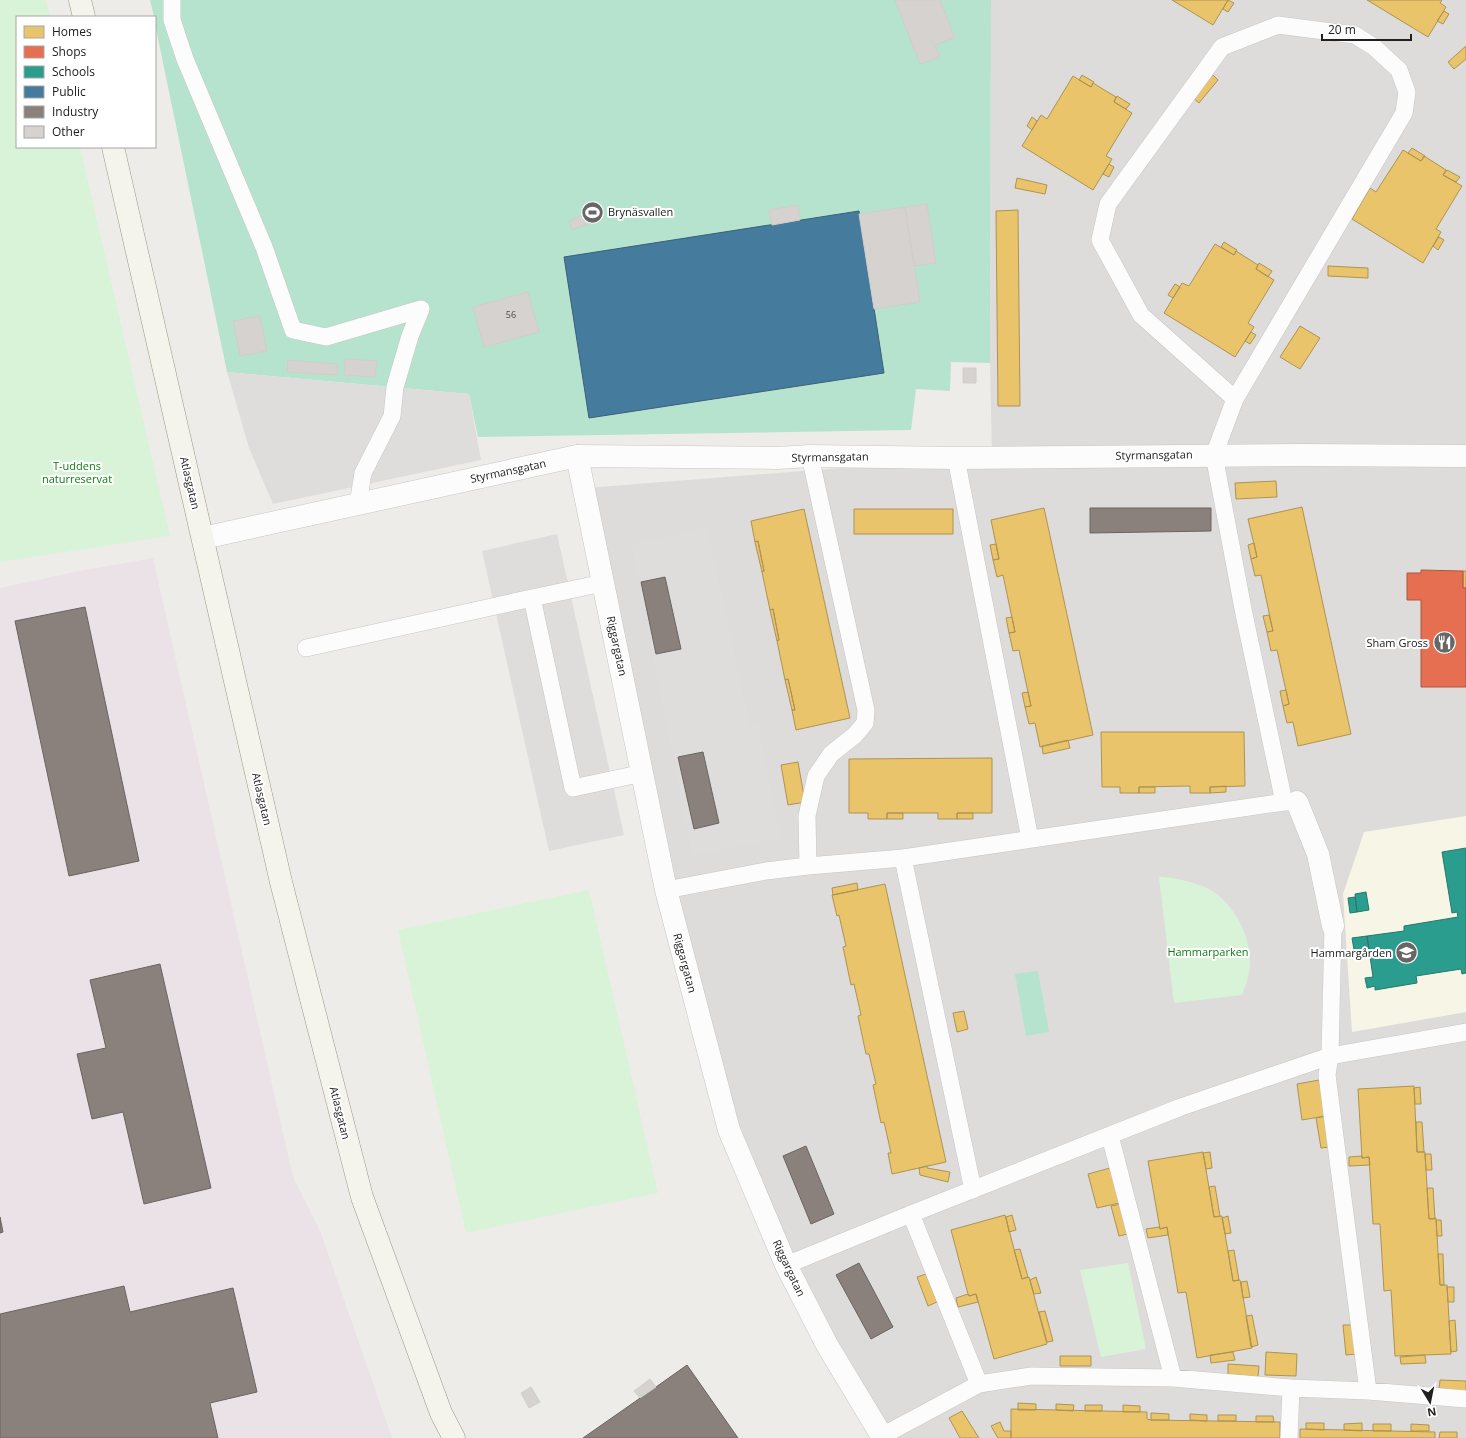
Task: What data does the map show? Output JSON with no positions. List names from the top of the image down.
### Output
{
  "streets": {
    "street": ["Styrmansgatan", "Atlasgatan", "Riggargatan"]
  },
  "crossings": [
    ["Styrmansgatan", "Atlasgatan"],
    ["Styrmansgatan", "Riggargatan"]
  ],
  "parks": ["T-uddens naturreservat", "Hammarparken"],
  "places": {
    "sports": ["Brynäsvallen"],
    "restaurant": ["Sham Gross"],
    "school or university": ["Hammargården"]
  },
  "house_numbers": ["56"],
  "legend": [
    "Homes",
    "Shops",
    "Schools",
    "Public",
    "Industry",
    "Other"
  ],
  "scale_bar": "20 m",
  "north": "bottom"
}
